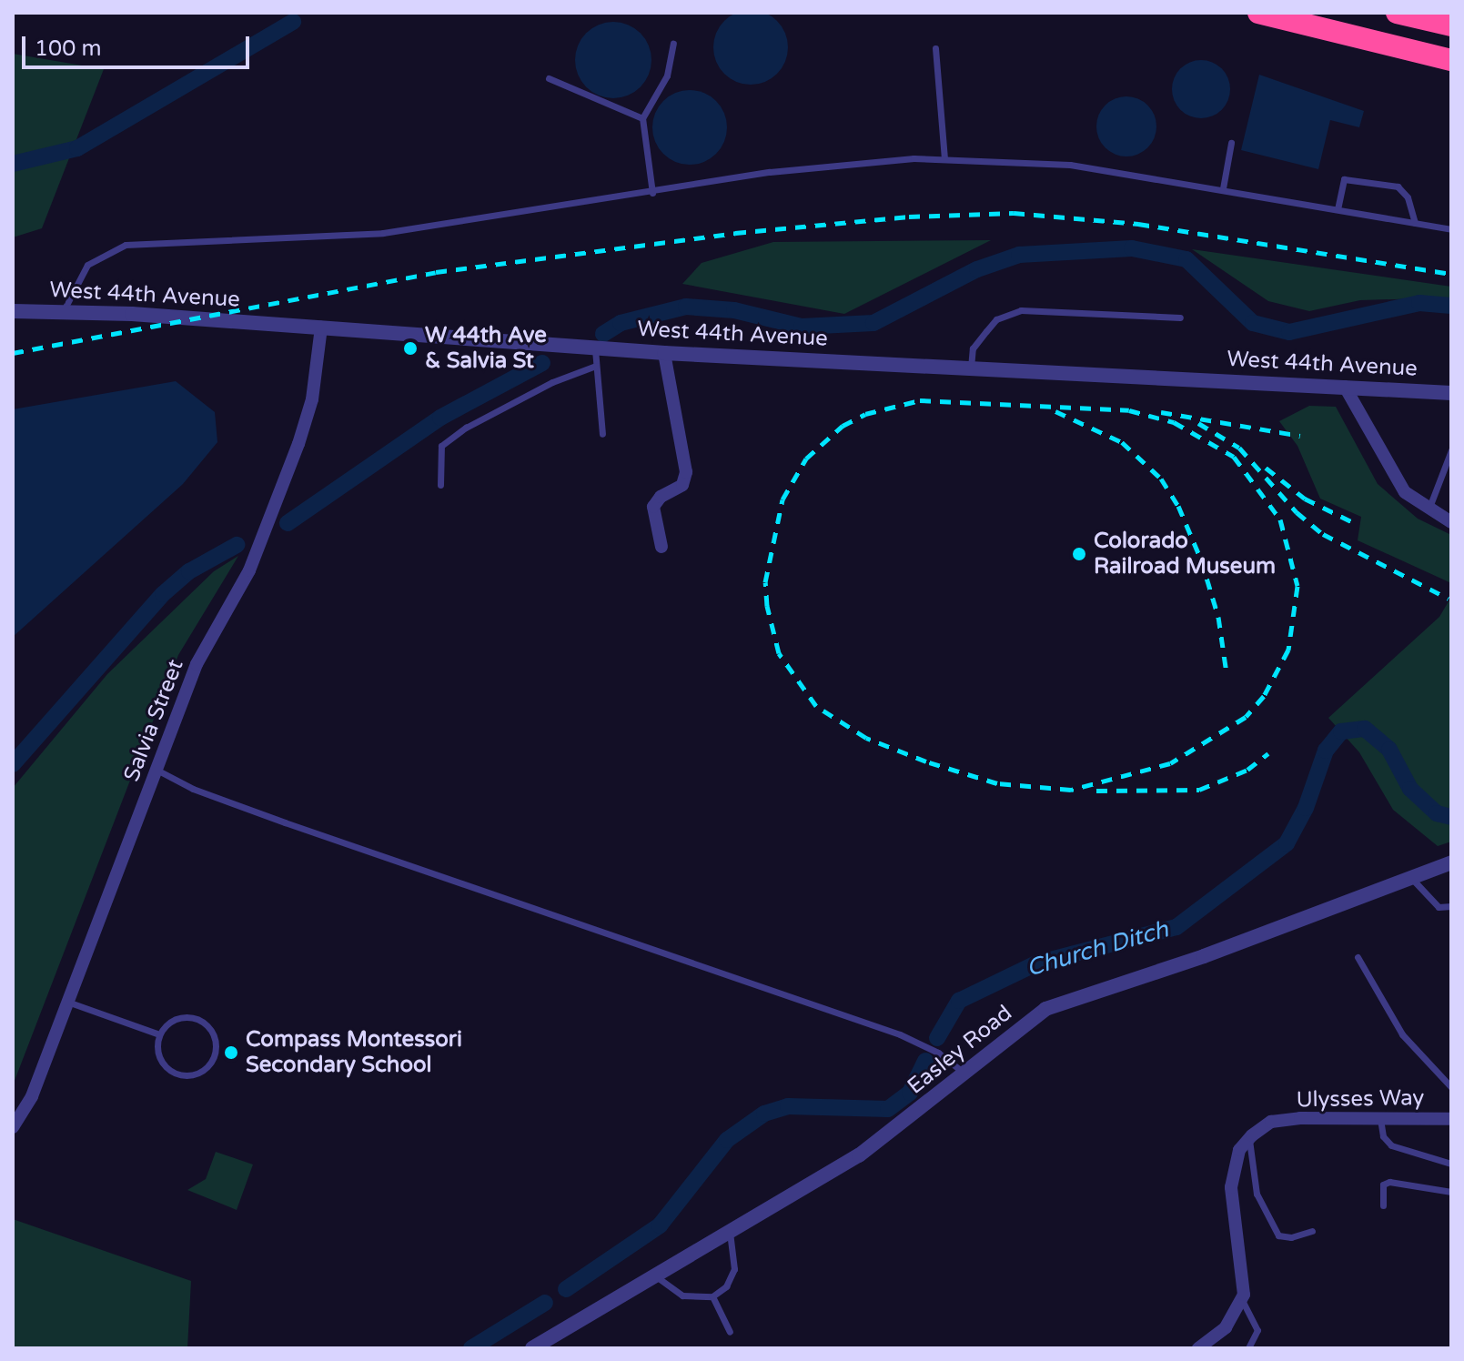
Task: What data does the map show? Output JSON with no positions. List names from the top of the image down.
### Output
{
  "streets": {
    "street": [
      "West 44th Avenue",
      "Salvia Street",
      "Easley Road",
      "Ulysses Way"
    ]
  },
  "crossings": [
    ["West 44th Avenue", "Salvia Street"]
  ],
  "water": ["Church Ditch"],
  "places": ["W 44th Ave & Salvia St", "Colorado Railroad Museum", "Compass Montessori Secondary School"],
  "scale_bar": "100 m"
}
